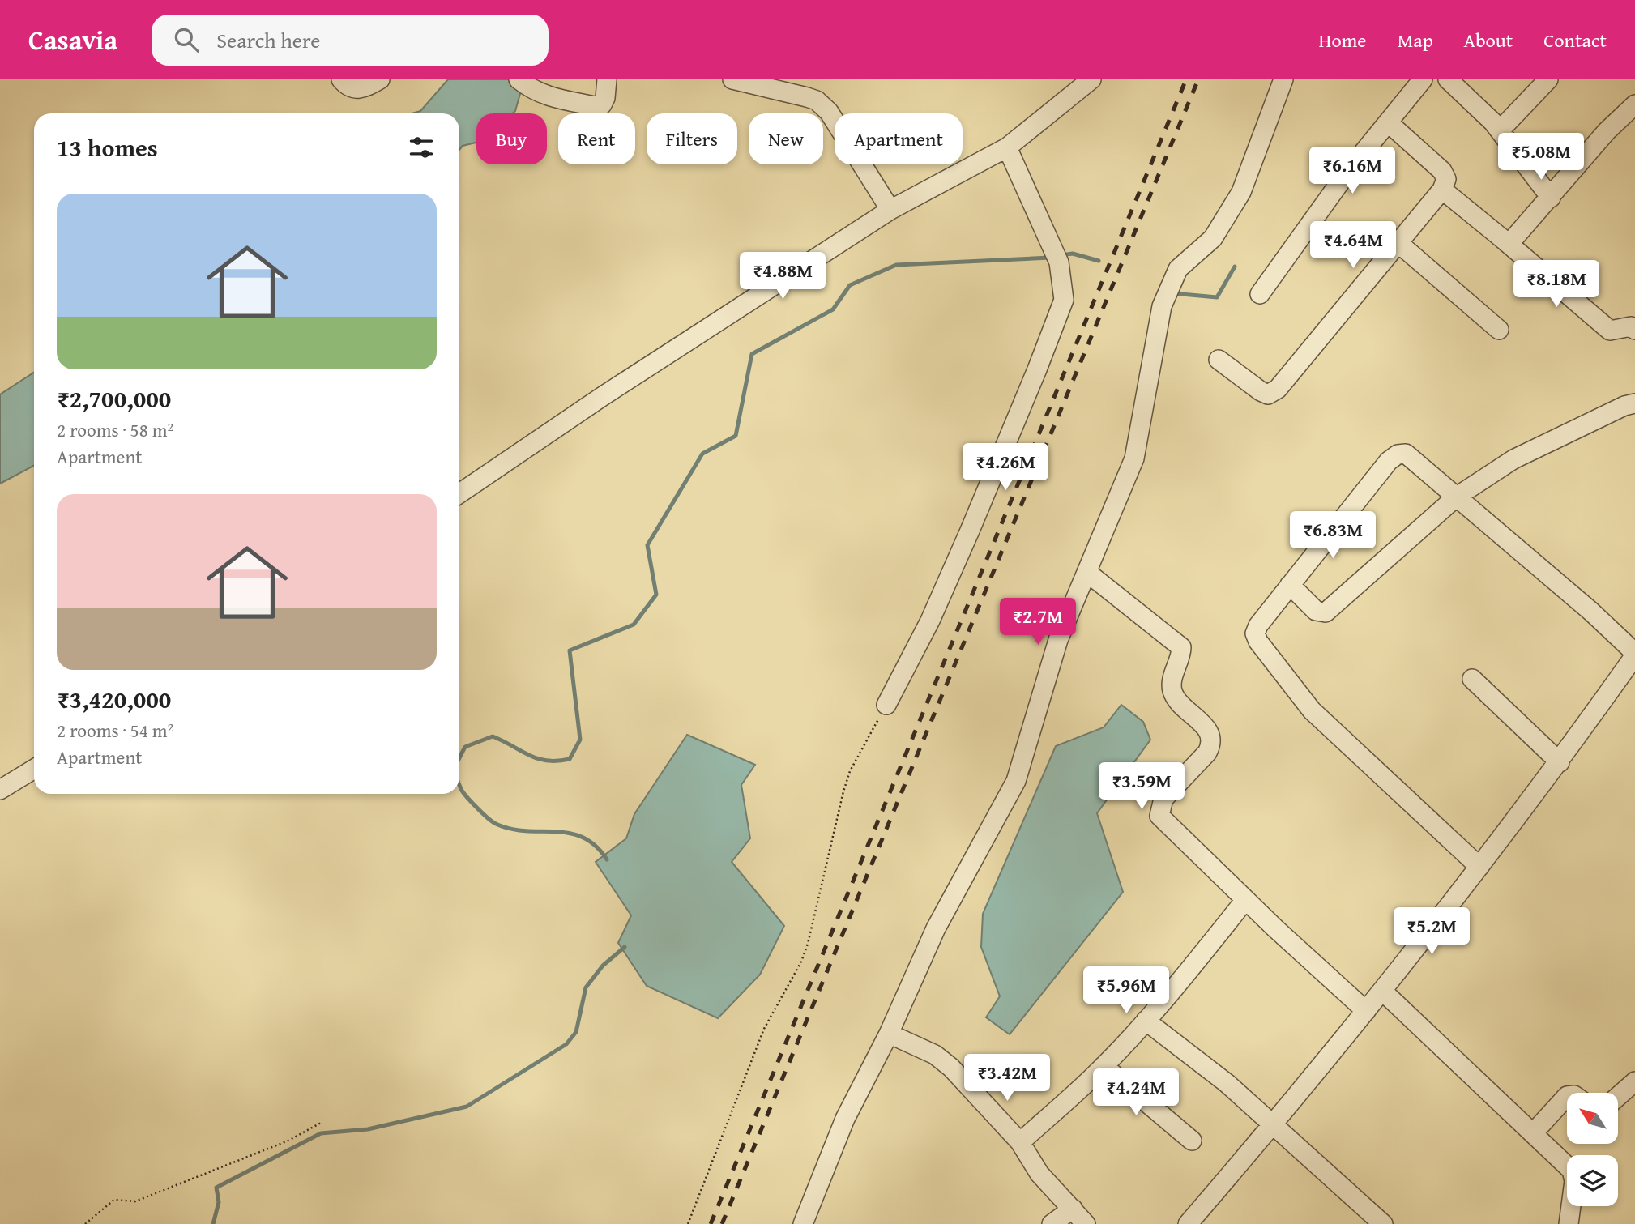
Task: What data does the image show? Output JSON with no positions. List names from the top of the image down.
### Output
{
  "north": "top left",
  "page": {
    "header": "Casavia",
    "search": "Search here",
    "nav": [
      "Home",
      "Map",
      "About",
      "Contact"
    ],
    "chip": [
      "Buy",
      "Rent",
      "Filters",
      "New",
      "Apartment"
    ],
    "heading": "13 homes",
    "price": [
      "₹5.08M",
      "₹6.16M",
      "₹4.64M",
      "₹4.88M",
      "₹8.18M",
      "₹4.26M",
      "₹6.83M",
      "₹2.7M",
      "₹3.59M",
      "₹5.2M",
      "₹5.96M",
      "₹3.42M",
      "₹4.24M"
    ],
    "list": [
      {
        "name": "₹2,700,000",
        "note": "2 rooms · 58 m² · Apartment"
      },
      {
        "name": "₹3,420,000",
        "note": "2 rooms · 54 m² · Apartment"
      }
    ]
  }
}
